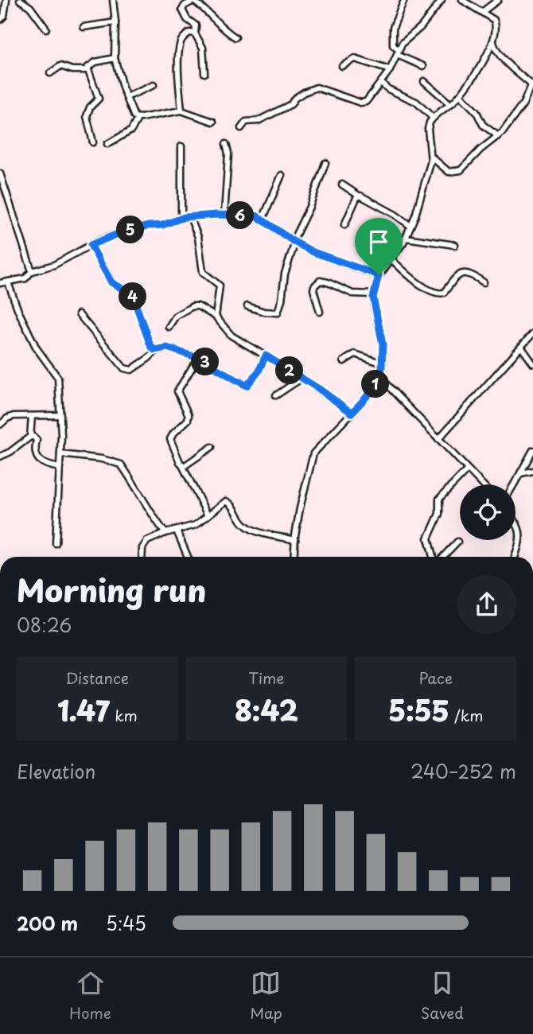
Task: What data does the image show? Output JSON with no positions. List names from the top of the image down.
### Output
{
  "page": {
    "pins": [
      "6",
      "5",
      "4",
      "3",
      "2",
      "1"
    ],
    "heading": ["Morning run", "08:26"],
    "stats": [
      ["Distance", "1.47 km"],
      ["Time", "8:42"],
      ["Pace", "5:55 /km"]
    ],
    "chart": ["Elevation", "240–252 m"],
    "list": [
      {
        "name": "200 m",
        "note": "5:45"
      }
    ],
    "tabs": ["Home", "Map", "Saved"]
  }
}
